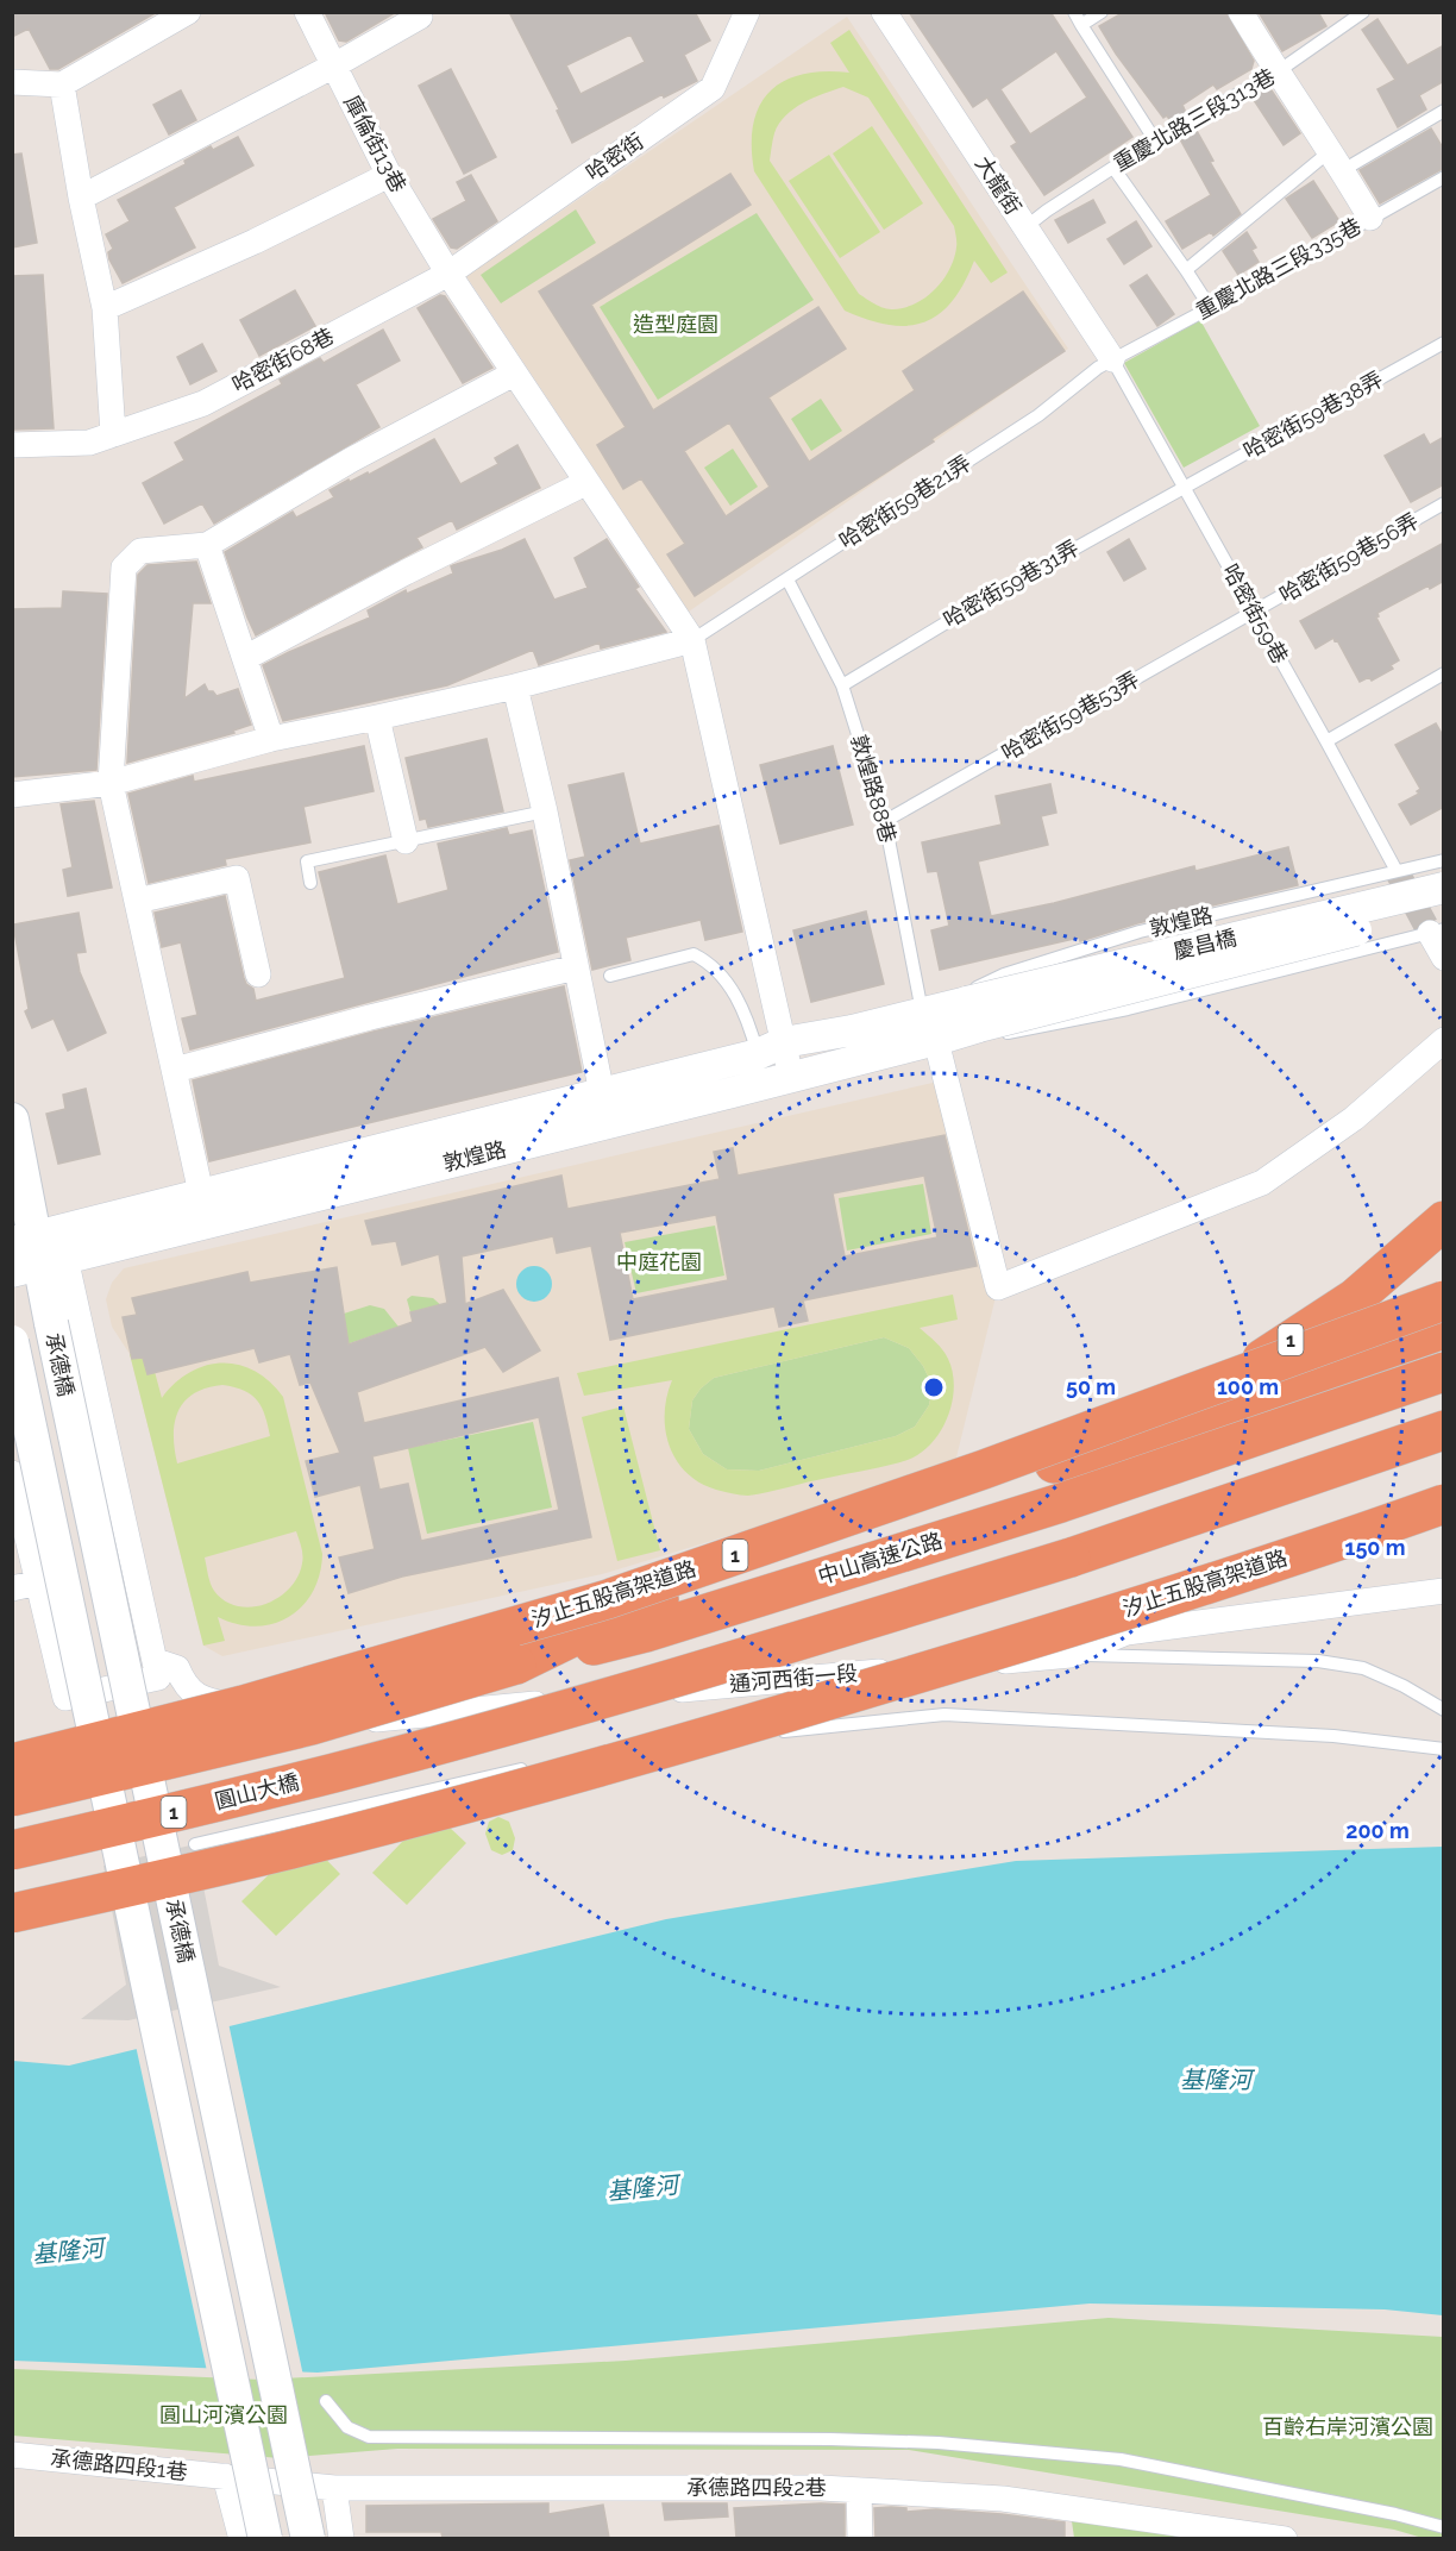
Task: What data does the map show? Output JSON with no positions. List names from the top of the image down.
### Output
{
  "streets": {
    "highway": [
      "1",
      "中山高速公路",
      "汐止五股高架道路",
      "圓山大橋"
    ],
    "main road": ["承德橋"],
    "street": [
      "庫倫街13巷",
      "哈密街",
      "大龍街",
      "哈密街68巷",
      "敦煌路",
      "慶昌橋",
      "通河西街一段",
      "承德路四段1巷",
      "承德路四段2巷"
    ],
    "lane": [
      "重慶北路三段313巷",
      "重慶北路三段335巷",
      "哈密街59巷38弄",
      "哈密街59巷21弄",
      "哈密街59巷56弄",
      "哈密街59巷31弄",
      "哈密街59巷",
      "哈密街59巷53弄",
      "敦煌路88巷"
    ]
  },
  "crossings": [
    ["重慶北路三段313巷", "大龍街"],
    ["庫倫街13巷", "哈密街"],
    ["庫倫街13巷", "哈密街68巷"],
    ["庫倫街13巷", "哈密街59巷21弄"],
    ["哈密街", "哈密街68巷"],
    ["大龍街", "重慶北路三段335巷"],
    ["大龍街", "哈密街59巷21弄"],
    ["大龍街", "哈密街59巷"],
    ["重慶北路三段335巷", "哈密街59巷21弄"],
    ["重慶北路三段335巷", "哈密街59巷"],
    ["哈密街59巷38弄", "哈密街59巷31弄"],
    ["哈密街59巷38弄", "哈密街59巷"],
    ["哈密街59巷21弄", "哈密街59巷"],
    ["哈密街59巷21弄", "敦煌路88巷"],
    ["哈密街59巷56弄", "哈密街59巷"],
    ["哈密街59巷56弄", "哈密街59巷53弄"],
    ["哈密街59巷31弄", "哈密街59巷"],
    ["哈密街59巷31弄", "敦煌路88巷"],
    ["哈密街59巷", "哈密街59巷53弄"],
    ["哈密街59巷", "敦煌路"],
    ["哈密街59巷53弄", "敦煌路88巷"],
    ["敦煌路88巷", "敦煌路"],
    ["敦煌路", "慶昌橋"],
    ["敦煌路", "承德橋"],
    ["1", "中山高速公路"],
    ["1", "通河西街一段"],
    ["中山高速公路", "通河西街一段"],
    ["承德路四段1巷", "承德路四段2巷"]
  ],
  "water": ["基隆河"],
  "parks": [
    "造型庭園",
    "中庭花園",
    "圓山河濱公園",
    "百齡右岸河濱公園"
  ],
  "rings": [
    "50 m",
    "100 m",
    "150 m",
    "200 m"
  ]
}
